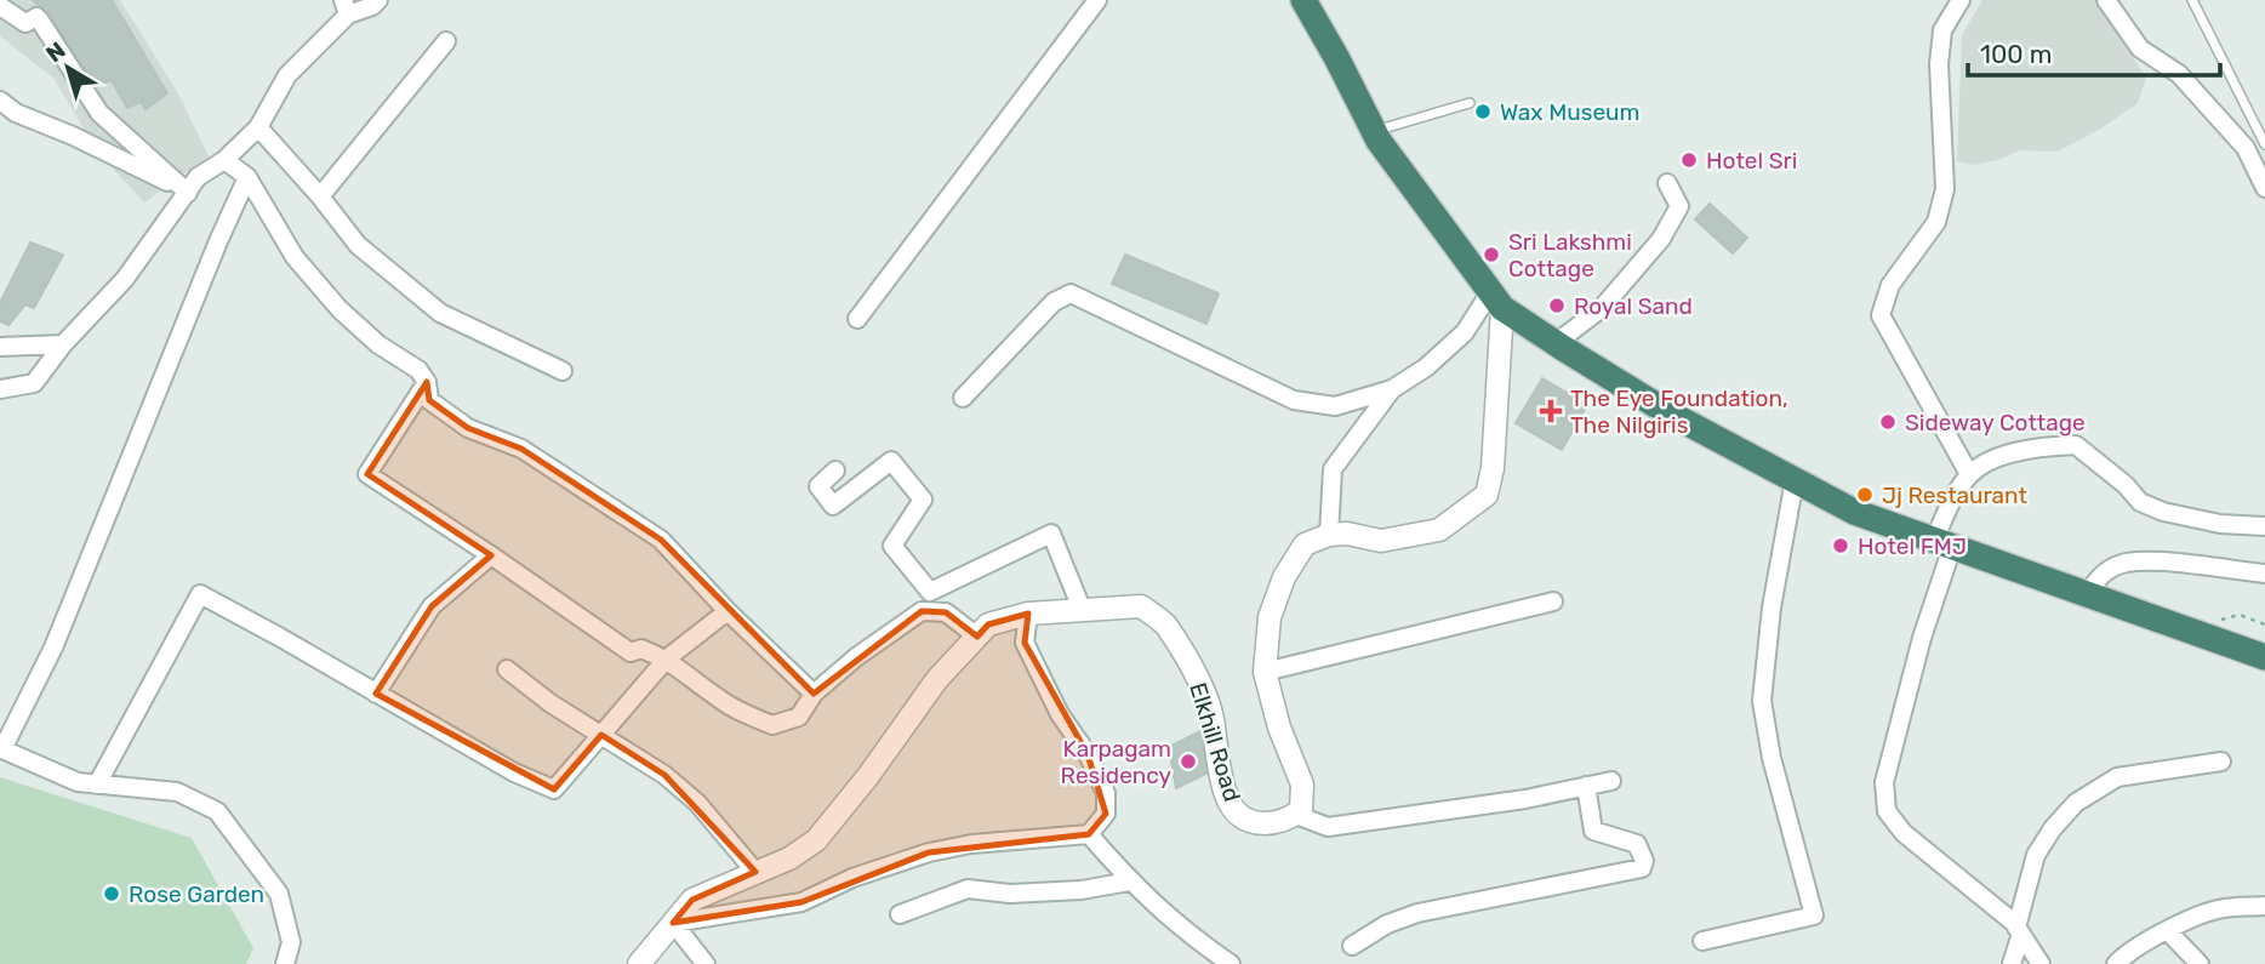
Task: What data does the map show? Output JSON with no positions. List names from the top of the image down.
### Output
{
  "streets": {
    "street": ["Elkhill Road"]
  },
  "places": {
    "other": [
      "Wax Museum",
      "Hotel Sri",
      "Sri Lakshmi Cottage",
      "Royal Sand",
      "Sideway Cottage",
      "Jj Restaurant",
      "Hotel FMJ",
      "Karpagam Residency",
      "Rose Garden"
    ],
    "health": ["The Eye Foundation, The Nilgiris"]
  },
  "scale_bar": "100 m",
  "north": "top left"
}
